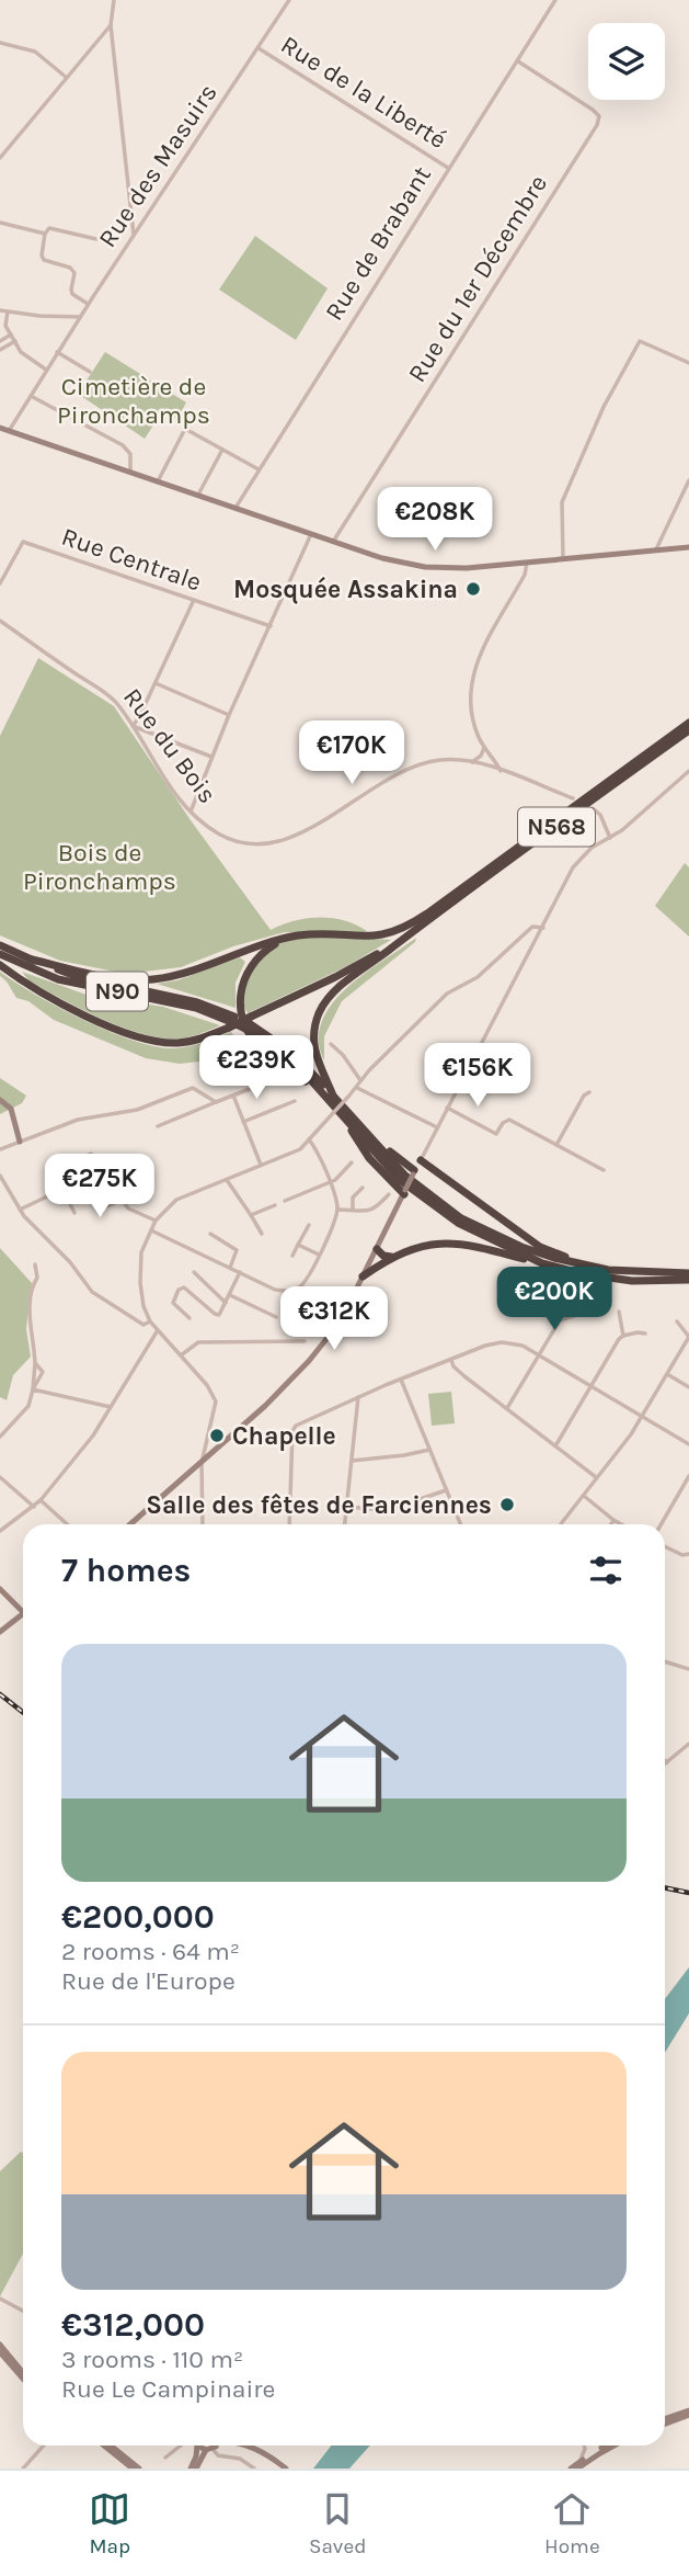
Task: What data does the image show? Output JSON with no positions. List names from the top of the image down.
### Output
{
  "streets": {
    "highway": ["N568", "N90"],
    "street": [
      "Rue de la Liberté",
      "Rue des Masuirs",
      "Rue de Brabant",
      "Rue du 1er Décembre",
      "Rue Centrale",
      "Rue du Bois"
    ]
  },
  "crossings": [
    ["Rue de la Liberté", "Rue des Masuirs"],
    ["Rue de la Liberté", "Rue de Brabant"],
    ["Rue de Brabant", "Rue du 1er Décembre"]
  ],
  "parks": ["Cimetière de Pironchamps", "Bois de Pironchamps"],
  "places": ["Mosquée Assakina", "Chapelle", "Salle des fêtes de Farciennes"],
  "page": {
    "price": [
      "€208K",
      "€170K",
      "€239K",
      "€156K",
      "€275K",
      "€200K",
      "€312K"
    ],
    "heading": "7 homes",
    "list": [
      {
        "name": "€200,000",
        "note": "2 rooms · 64 m² · Rue de l'Europe"
      },
      {
        "name": "€312,000",
        "note": "3 rooms · 110 m² · Rue Le Campinaire"
      }
    ],
    "tabs": ["Map", "Saved", "Home"]
  }
}
